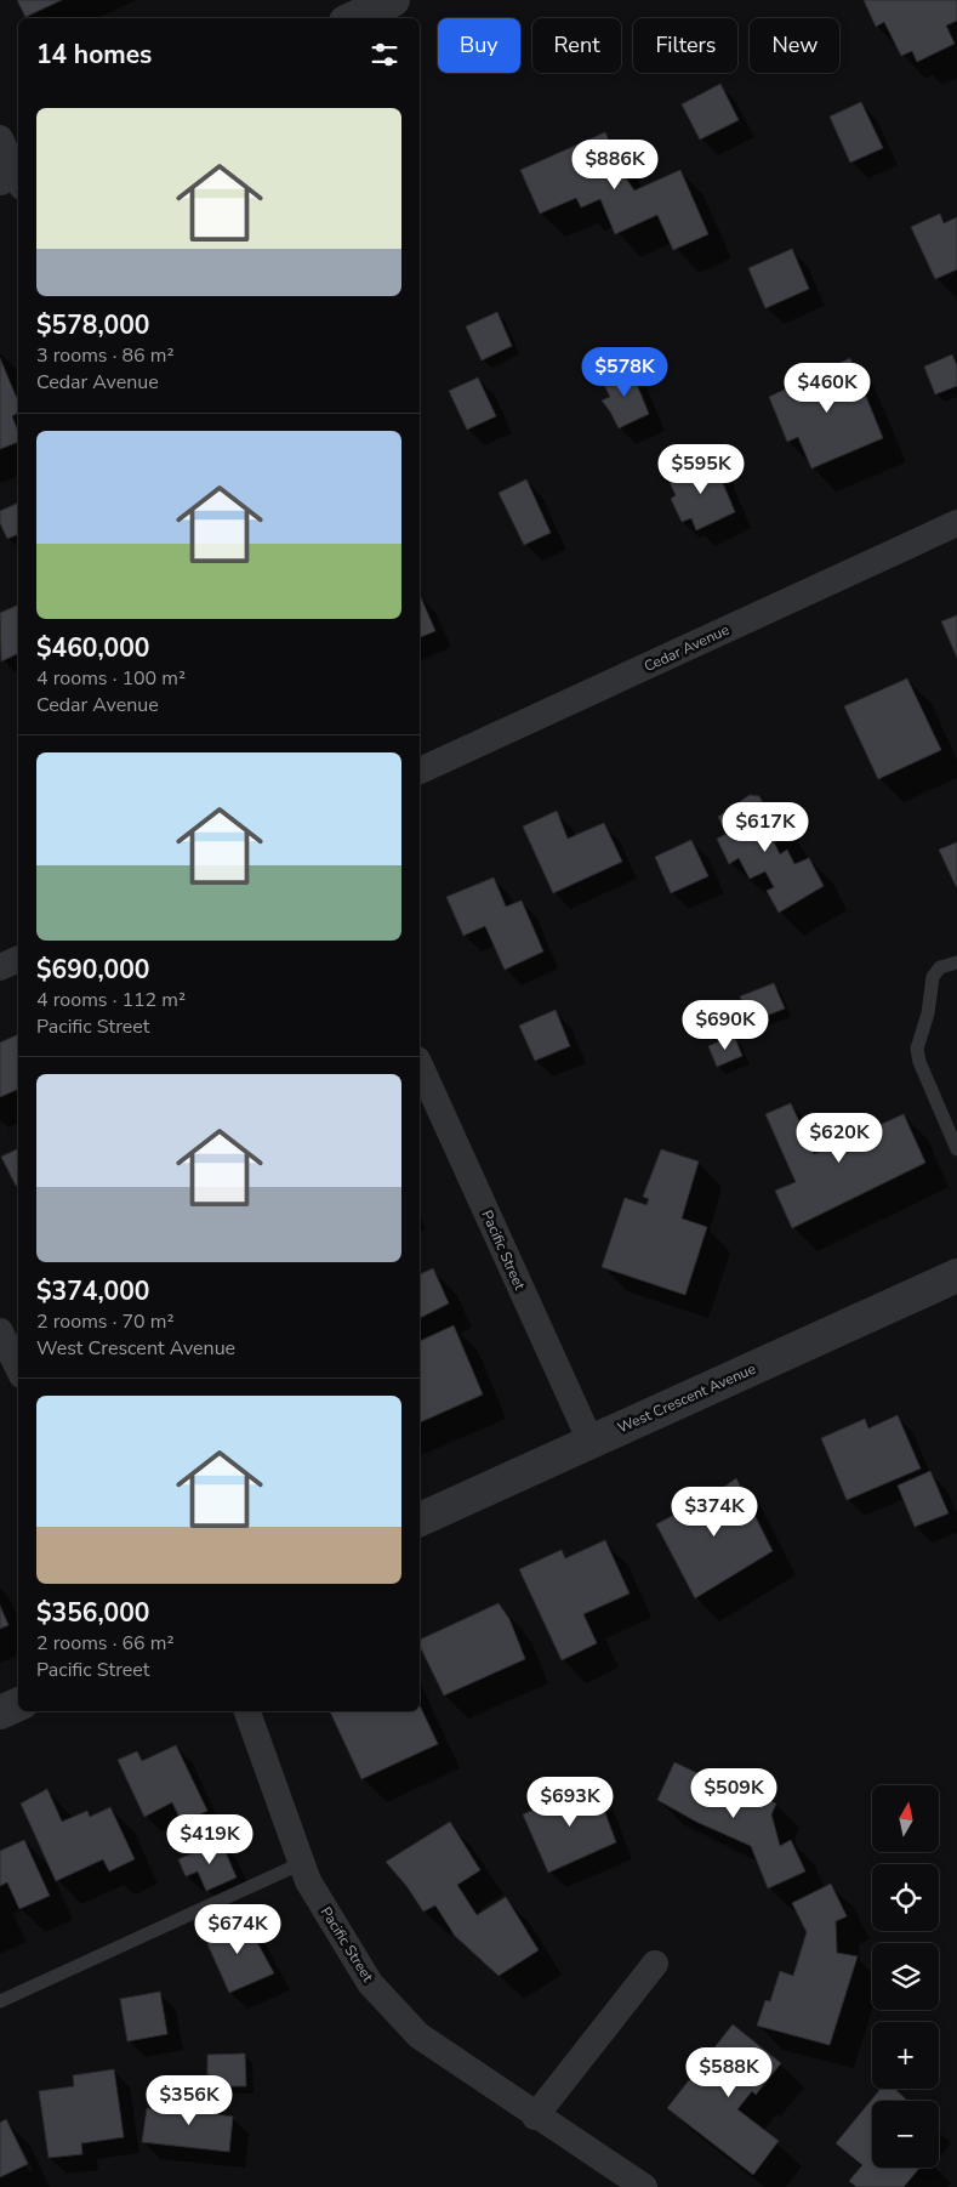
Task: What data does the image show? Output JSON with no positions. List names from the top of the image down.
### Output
{
  "streets": {
    "street": ["Cedar Avenue", "Pacific Street", "West Crescent Avenue"]
  },
  "crossings": [
    ["Pacific Street", "West Crescent Avenue"]
  ],
  "north": "top",
  "page": {
    "chip": [
      "Buy",
      "Rent",
      "Filters",
      "New"
    ],
    "heading": "14 homes",
    "list": [
      {
        "name": "$578,000",
        "note": "3 rooms · 86 m² · Cedar Avenue"
      },
      {
        "name": "$460,000",
        "note": "4 rooms · 100 m² · Cedar Avenue"
      },
      {
        "name": "$690,000",
        "note": "4 rooms · 112 m² · Pacific Street"
      },
      {
        "name": "$374,000",
        "note": "2 rooms · 70 m² · West Crescent Avenue"
      },
      {
        "name": "$356,000",
        "note": "2 rooms · 66 m² · Pacific Street"
      }
    ],
    "price": [
      "$886K",
      "$578K",
      "$460K",
      "$595K",
      "$617K",
      "$690K",
      "$620K",
      "$374K",
      "$509K",
      "$693K",
      "$419K",
      "$674K",
      "$588K",
      "$356K"
    ],
    "map_buttons": ["+", "−"]
  }
}
